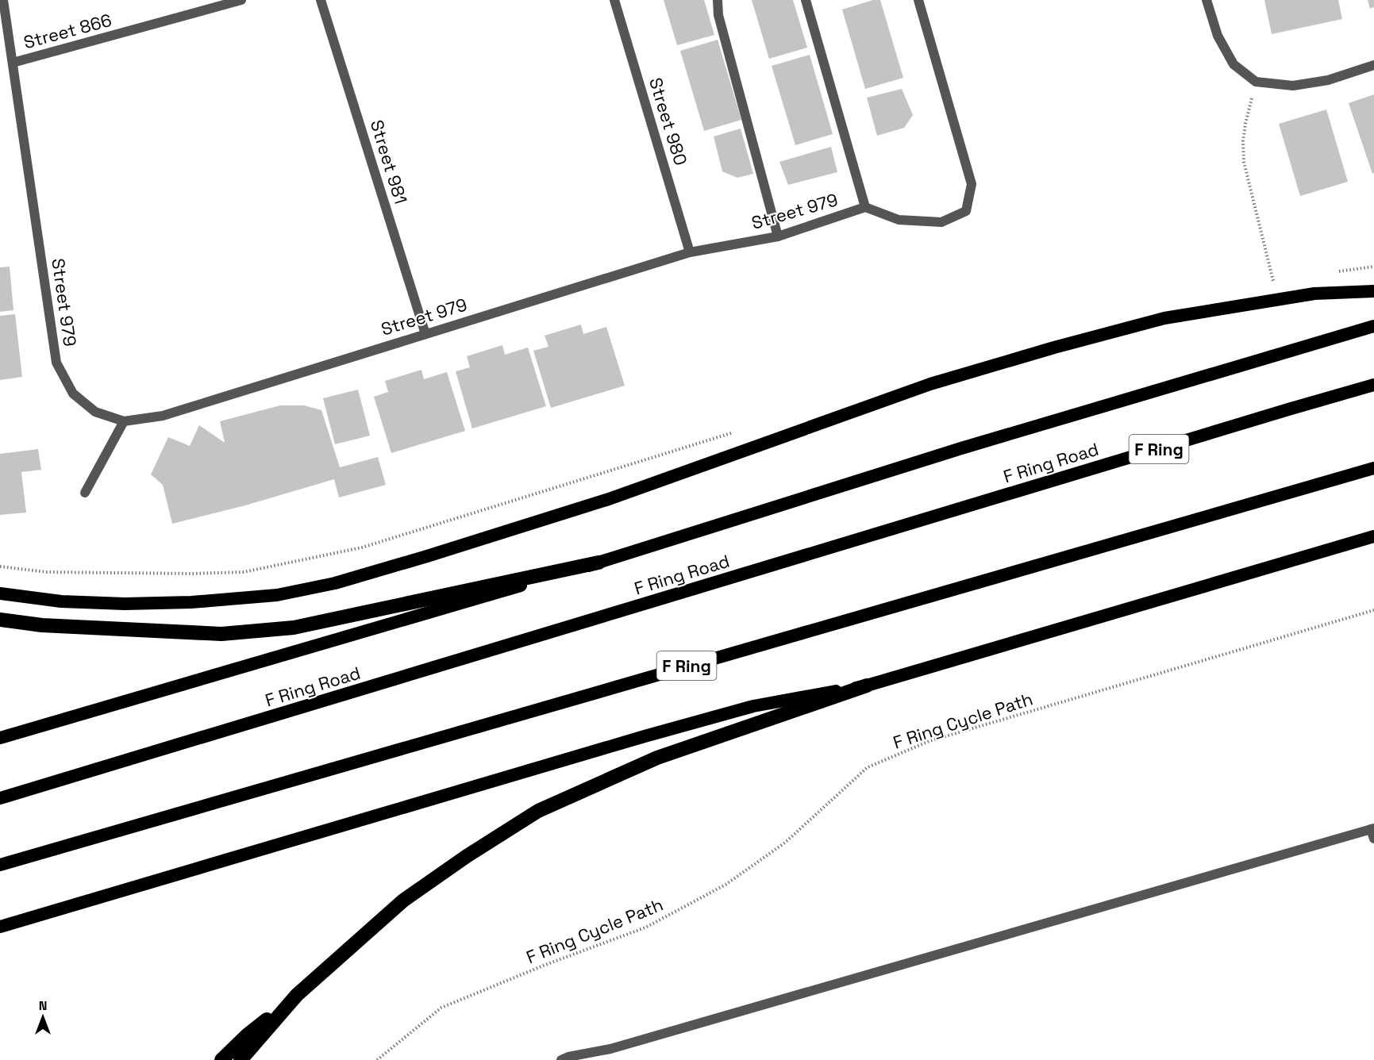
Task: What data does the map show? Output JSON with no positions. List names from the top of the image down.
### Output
{
  "streets": {
    "highway": ["F Ring", "F Ring Road"],
    "street": [
      "Street 866",
      "Street 980",
      "Street 981",
      "Street 979"
    ],
    "path": ["F Ring Cycle Path"]
  },
  "crossings": [
    ["Street 866", "Street 979"],
    ["Street 980", "Street 979"],
    ["Street 981", "Street 979"]
  ],
  "north": "top"
}
